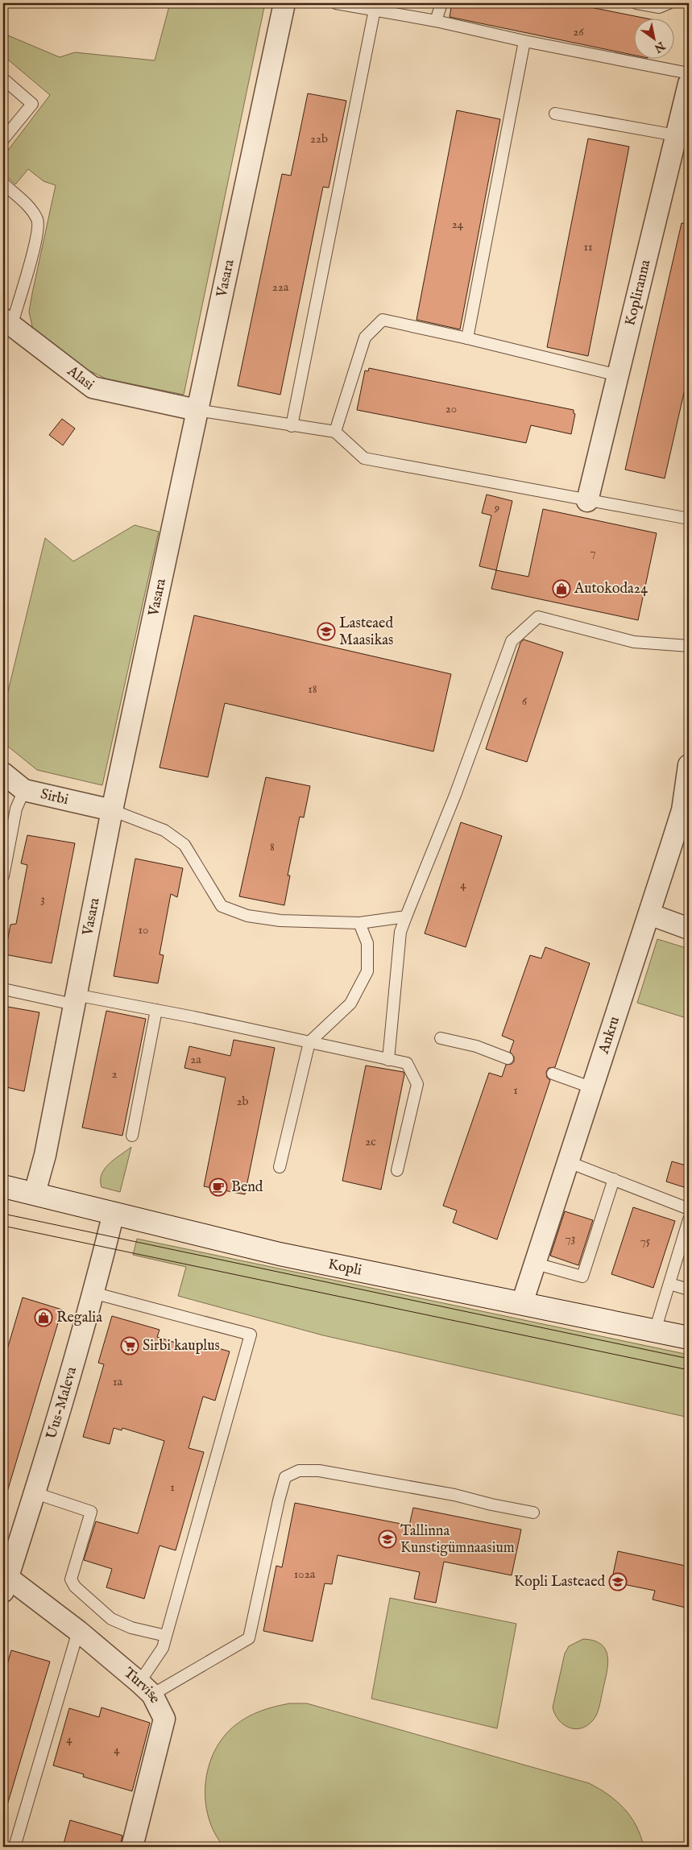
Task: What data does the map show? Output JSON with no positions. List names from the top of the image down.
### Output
{
  "streets": {
    "street": [
      "Vasara",
      "Kopliranna",
      "Alasi",
      "Sirbi",
      "Ankru",
      "Kopli",
      "Uus-Maleva",
      "Turvise"
    ]
  },
  "crossings": [
    ["Vasara", "Alasi"],
    ["Vasara", "Sirbi"],
    ["Vasara", "Kopli"],
    ["Ankru", "Kopli"],
    ["Kopli", "Uus-Maleva"],
    ["Uus-Maleva", "Turvise"]
  ],
  "places": {
    "shop": ["Autokoda24", "Regalia"],
    "school or university": ["Lasteaed Maasikas", "Tallinna Kunstigümnaasium", "Kopli Lasteaed"],
    "cafe": ["Bend"],
    "supermarket": ["Sirbi kauplus"]
  },
  "house_numbers": [
    "26",
    "22b",
    "24",
    "11",
    "22a",
    "20",
    "9",
    "7",
    "18",
    "6",
    "8",
    "4",
    "3",
    "10",
    "2a",
    "2",
    "1",
    "2b",
    "2c",
    "73",
    "75",
    "1a",
    "1",
    "102a",
    "4",
    "4"
  ],
  "north": "bottom right"
}
